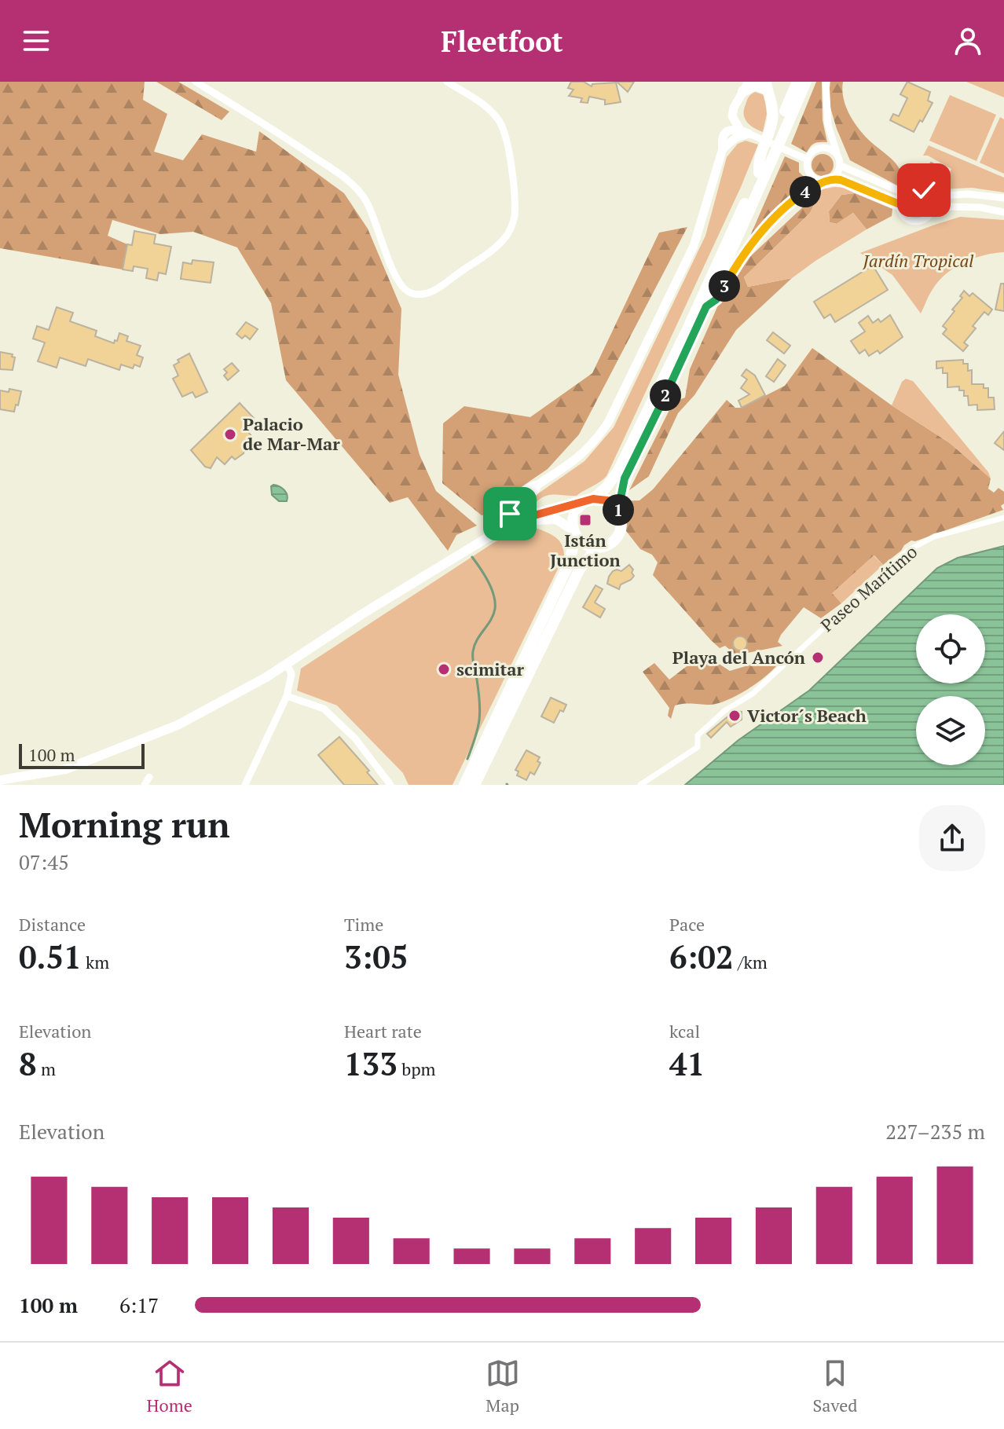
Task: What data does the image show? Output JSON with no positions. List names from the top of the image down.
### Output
{
  "streets": {
    "street": ["Paseo Marítimo"]
  },
  "parks": ["Jardín Tropical"],
  "places": {
    "other": [
      "Palacio de Mar-Mar",
      "Playa del Ancón",
      "scimitar",
      "Victor´s Beach"
    ],
    "transit": ["Istán Junction"]
  },
  "scale_bar": "100 m",
  "page": {
    "header": "Fleetfoot",
    "pins": [
      "4",
      "3",
      "2",
      "1"
    ],
    "scale": "100 m",
    "heading": ["Morning run", "07:45"],
    "stats": [
      ["Distance", "0.51 km"],
      ["Time", "3:05"],
      ["Pace", "6:02 /km"],
      ["Elevation", "8 m"],
      ["Heart rate", "133 bpm"],
      ["kcal", "41"]
    ],
    "chart": ["Elevation", "227–235 m"],
    "list": [
      {
        "name": "100 m",
        "note": "6:17"
      }
    ],
    "tabs": ["Home", "Map", "Saved"]
  }
}
